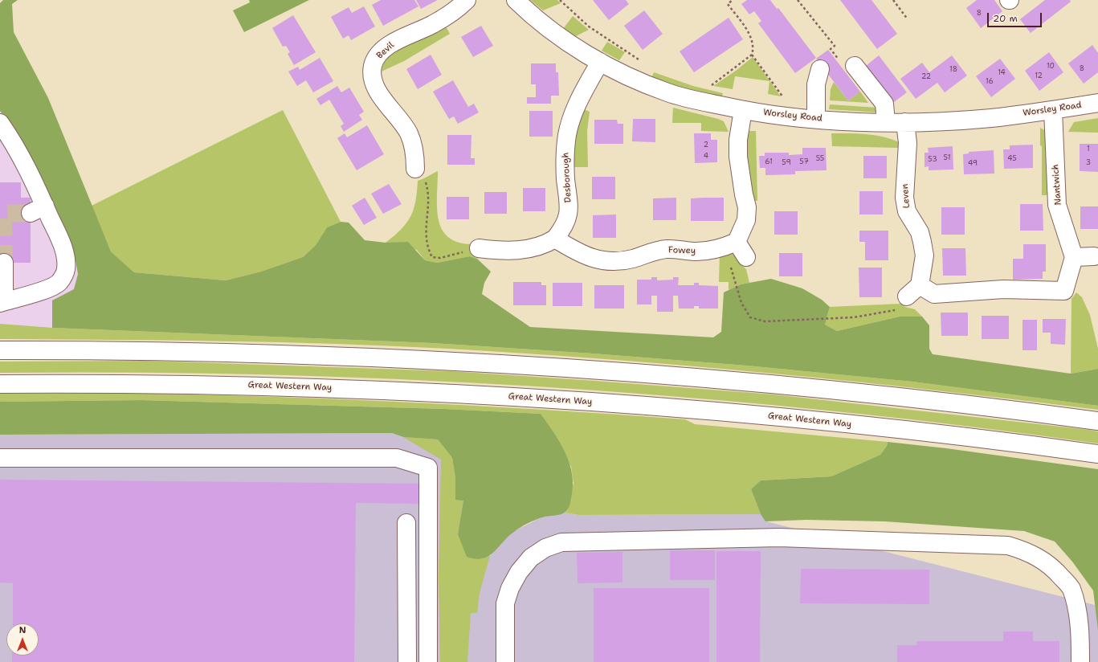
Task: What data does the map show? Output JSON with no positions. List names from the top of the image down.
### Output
{
  "streets": {
    "main road": [
      "Bevil",
      "Worsley Road",
      "Desborough",
      "Nantwich",
      "Leven",
      "Fowey",
      "Great Western Way"
    ]
  },
  "crossings": [
    ["Worsley Road", "Desborough"],
    ["Worsley Road", "Nantwich"],
    ["Worsley Road", "Leven"],
    ["Desborough", "Fowey"]
  ],
  "house_numbers": [
    "8",
    "10",
    "8",
    "18",
    "14",
    "12",
    "22",
    "16",
    "2",
    "1",
    "4",
    "51",
    "55",
    "45",
    "53",
    "61",
    "57",
    "59",
    "3",
    "49"
  ],
  "scale_bar": "20 m",
  "north": "top"
}
